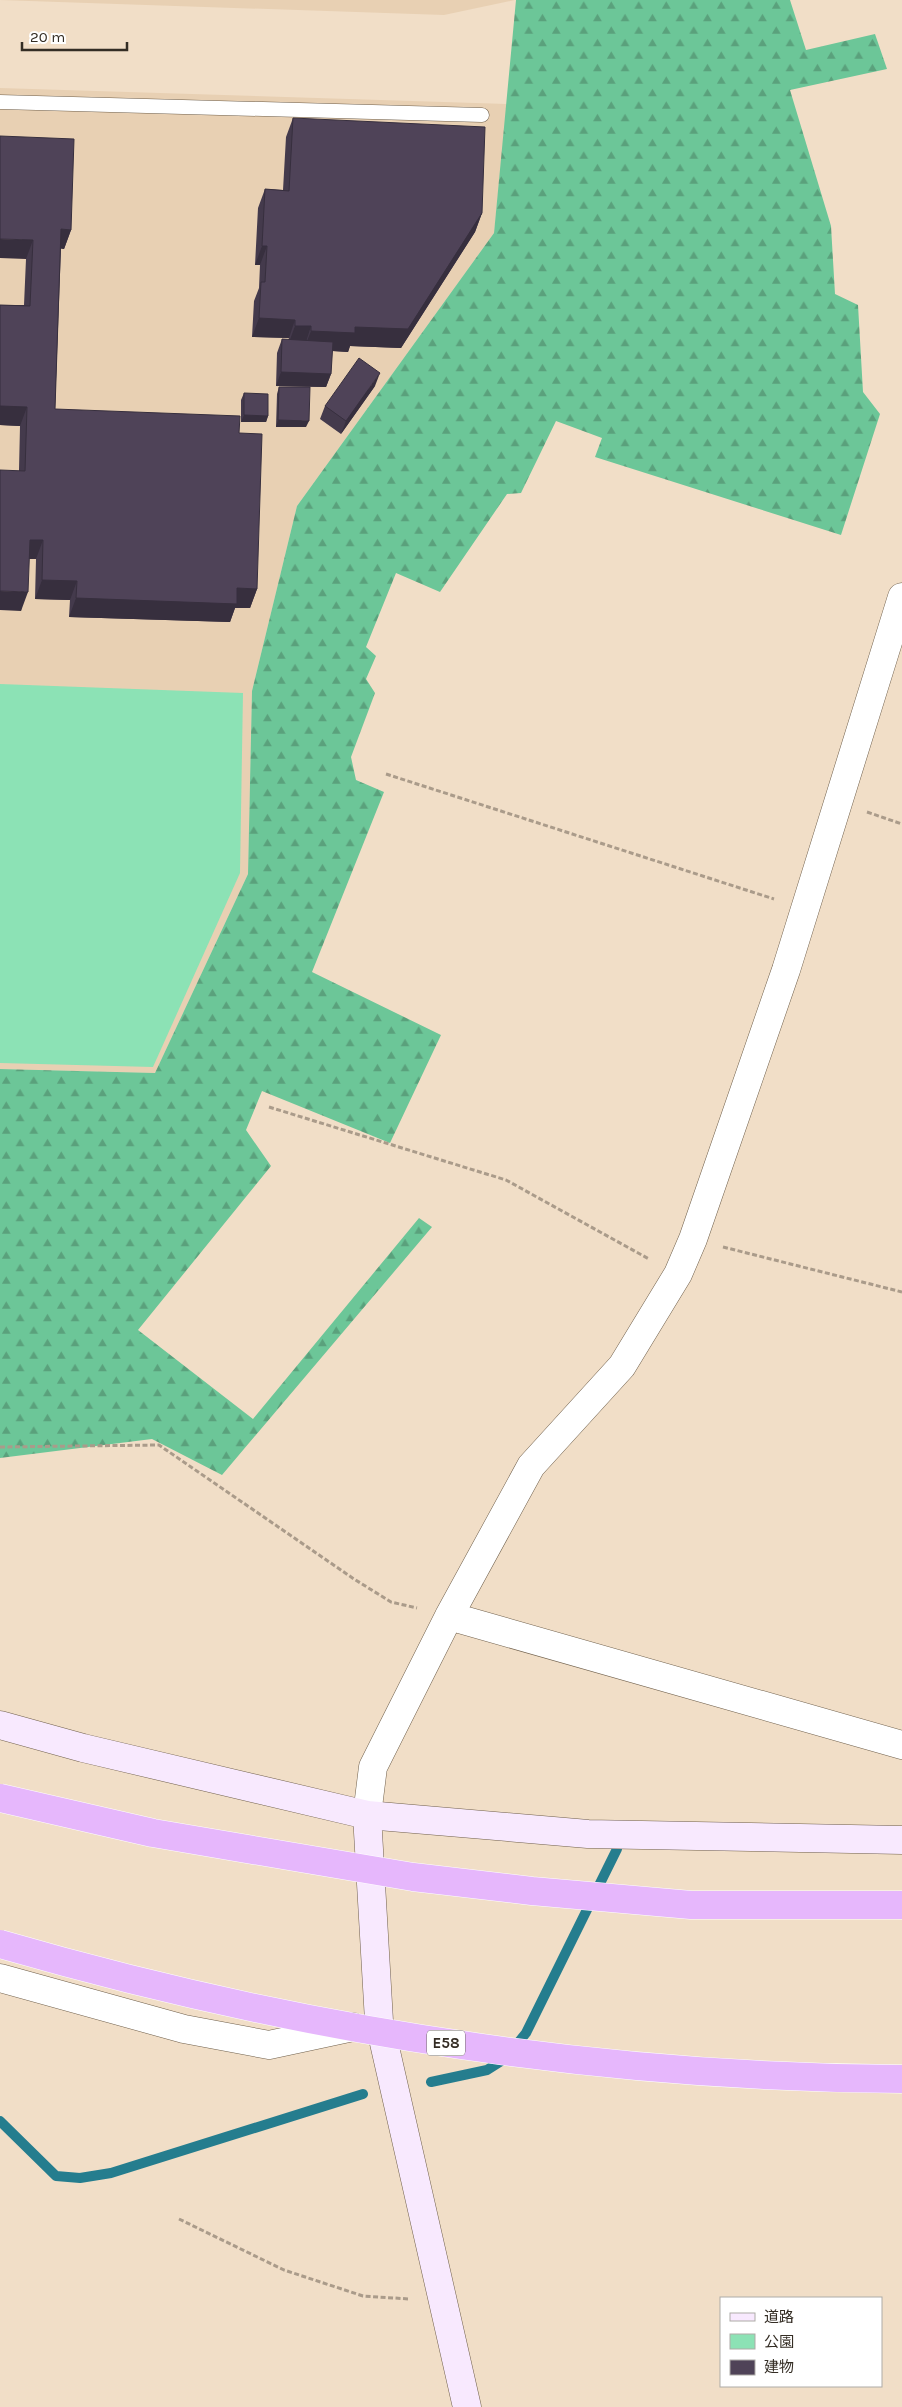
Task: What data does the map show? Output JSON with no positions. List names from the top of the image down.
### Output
{
  "streets": {
    "highway": ["E58"]
  },
  "legend": ["道路", "公園", "建物"],
  "scale_bar": "20 m"
}
